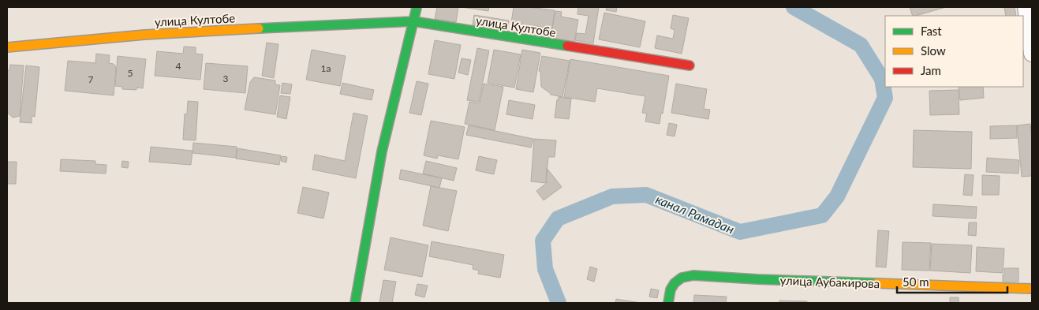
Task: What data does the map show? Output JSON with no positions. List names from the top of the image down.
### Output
{
  "streets": {
    "street": ["улица Култобе", "улица Аубакирова"]
  },
  "water": ["канал Рамадан"],
  "house_numbers": [
    "4",
    "1а",
    "5",
    "3",
    "7"
  ],
  "legend": ["Fast", "Slow", "Jam"],
  "scale_bar": "50 m"
}
